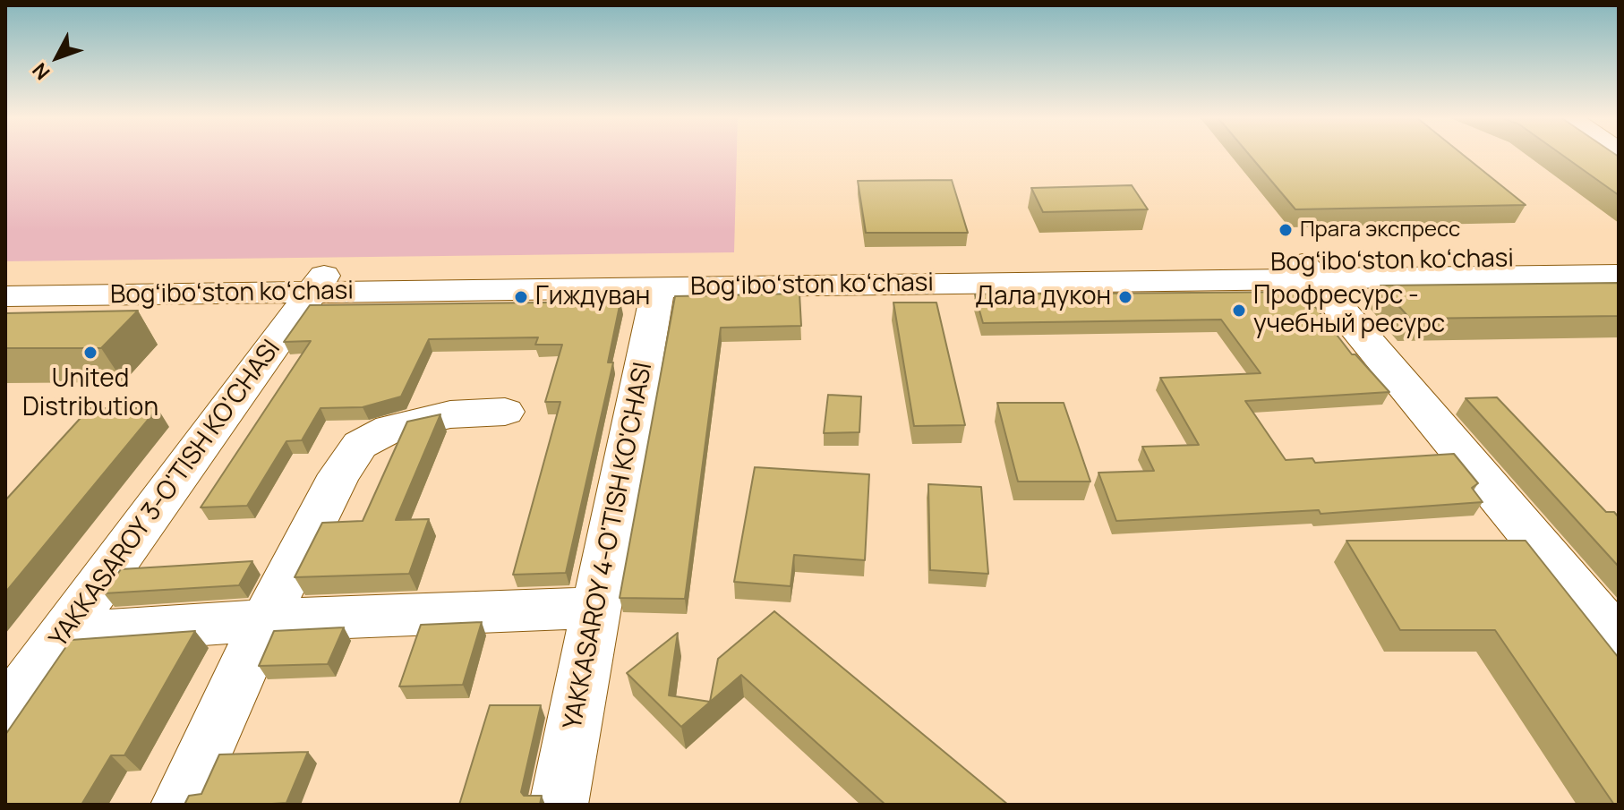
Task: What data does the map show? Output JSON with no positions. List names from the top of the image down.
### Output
{
  "streets": {
    "main road": ["Bogʻiboʻston koʻchasi", "YAKKASAROY 3-O'TISH KO'CHASI", "YAKKASAROY 4-O'TISH KO'CHASI"]
  },
  "crossings": [
    ["Bogʻiboʻston koʻchasi", "YAKKASAROY 3-O'TISH KO'CHASI"],
    ["Bogʻiboʻston koʻchasi", "YAKKASAROY 4-O'TISH KO'CHASI"]
  ],
  "places": [
    "Прага экспресс",
    "Гиждуван",
    "Дала дукон",
    "Профресурс - учебный ресурс",
    "United Distribution"
  ],
  "north": "bottom left"
}
